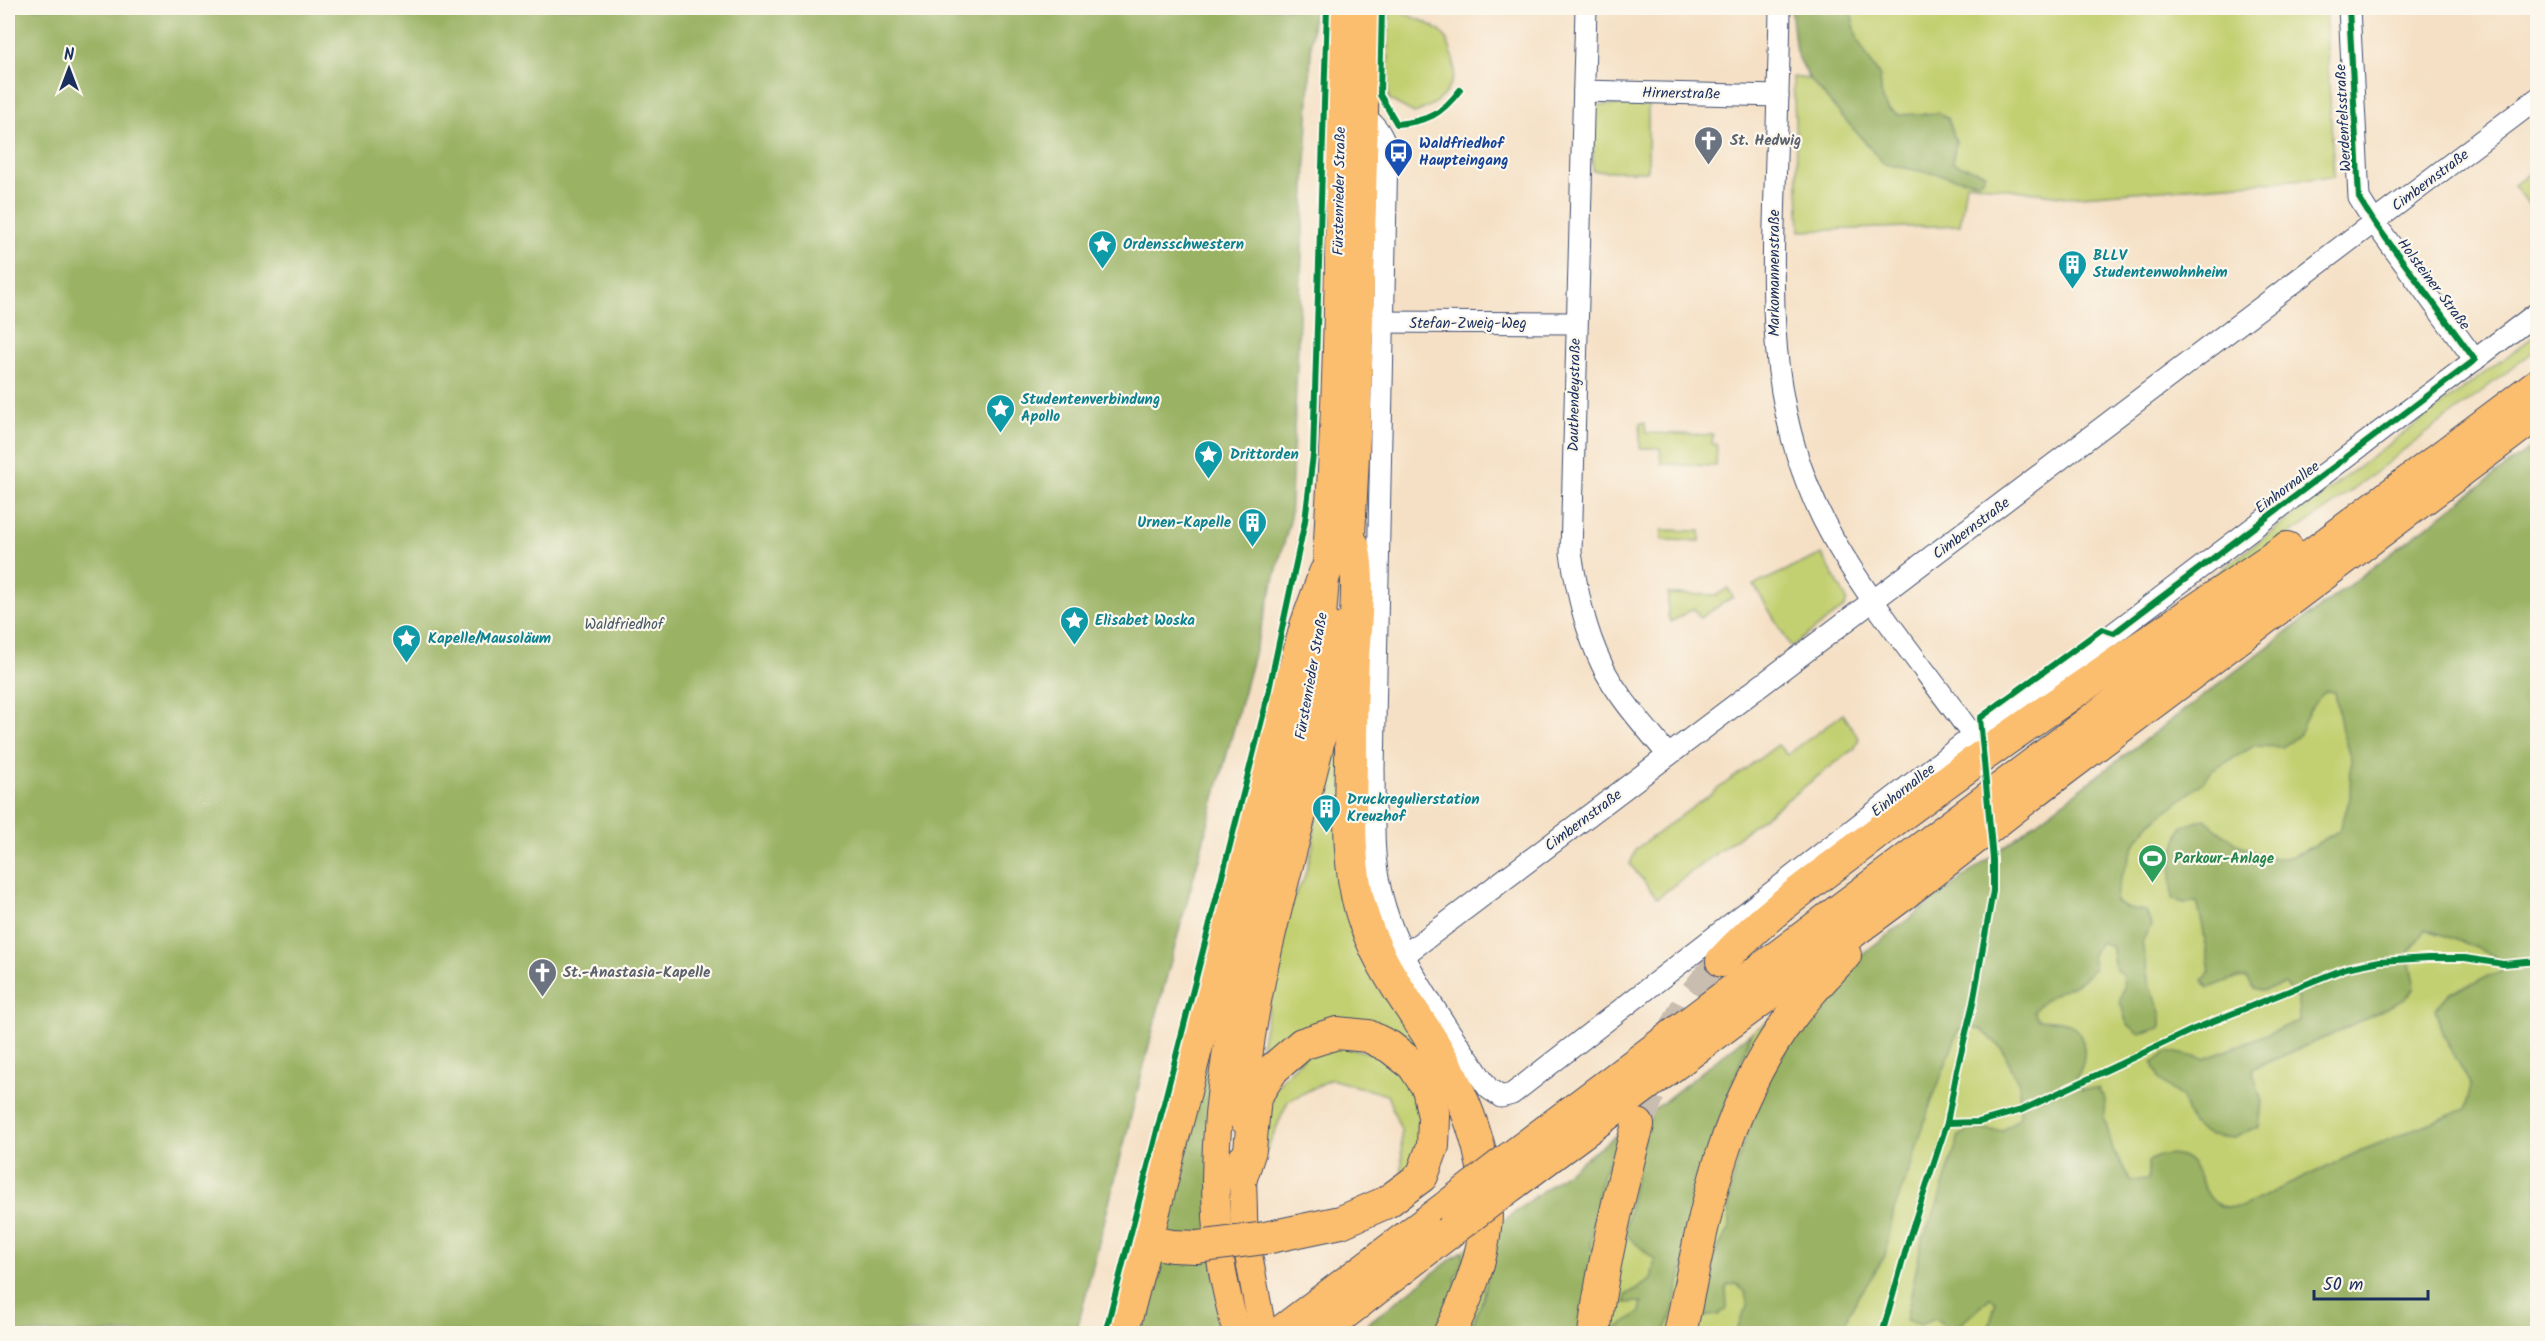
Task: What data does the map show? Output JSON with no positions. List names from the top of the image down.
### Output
{
  "streets": {
    "main road": ["Fürstenrieder Straße"],
    "street": [
      "Hirnerstraße",
      "Werdenfelsstraße",
      "Cimbernstraße",
      "Markomannenstraße",
      "Holsteiner Straße",
      "Stefan-Zweig-Weg",
      "Dauthendeystraße",
      "Einhornallee"
    ]
  },
  "crossings": [
    ["Hirnerstraße", "Markomannenstraße"],
    ["Hirnerstraße", "Dauthendeystraße"],
    ["Werdenfelsstraße", "Cimbernstraße"],
    ["Werdenfelsstraße", "Holsteiner Straße"],
    ["Cimbernstraße", "Fürstenrieder Straße"],
    ["Cimbernstraße", "Markomannenstraße"],
    ["Cimbernstraße", "Holsteiner Straße"],
    ["Cimbernstraße", "Dauthendeystraße"],
    ["Fürstenrieder Straße", "Stefan-Zweig-Weg"],
    ["Fürstenrieder Straße", "Einhornallee"],
    ["Markomannenstraße", "Einhornallee"],
    ["Holsteiner Straße", "Einhornallee"],
    ["Stefan-Zweig-Weg", "Dauthendeystraße"]
  ],
  "parks": ["Waldfriedhof"],
  "places": {
    "church": ["St. Hedwig", "St.-Anastasia-Kapelle"],
    "bus stop": ["Waldfriedhof Haupteingang"],
    "place": [
      "Ordensschwestern",
      "Studentenverbindung Apollo",
      "Drittorden",
      "Elisabet Woska",
      "Kapelle/Mausoläum"
    ],
    "building": ["BLLV Studentenwohnheim", "Urnen-Kapelle", "Druckregulierstation Kreuzhof"],
    "sports": ["Parkour-Anlage"]
  },
  "scale_bar": "50 m",
  "north": "top"
}
